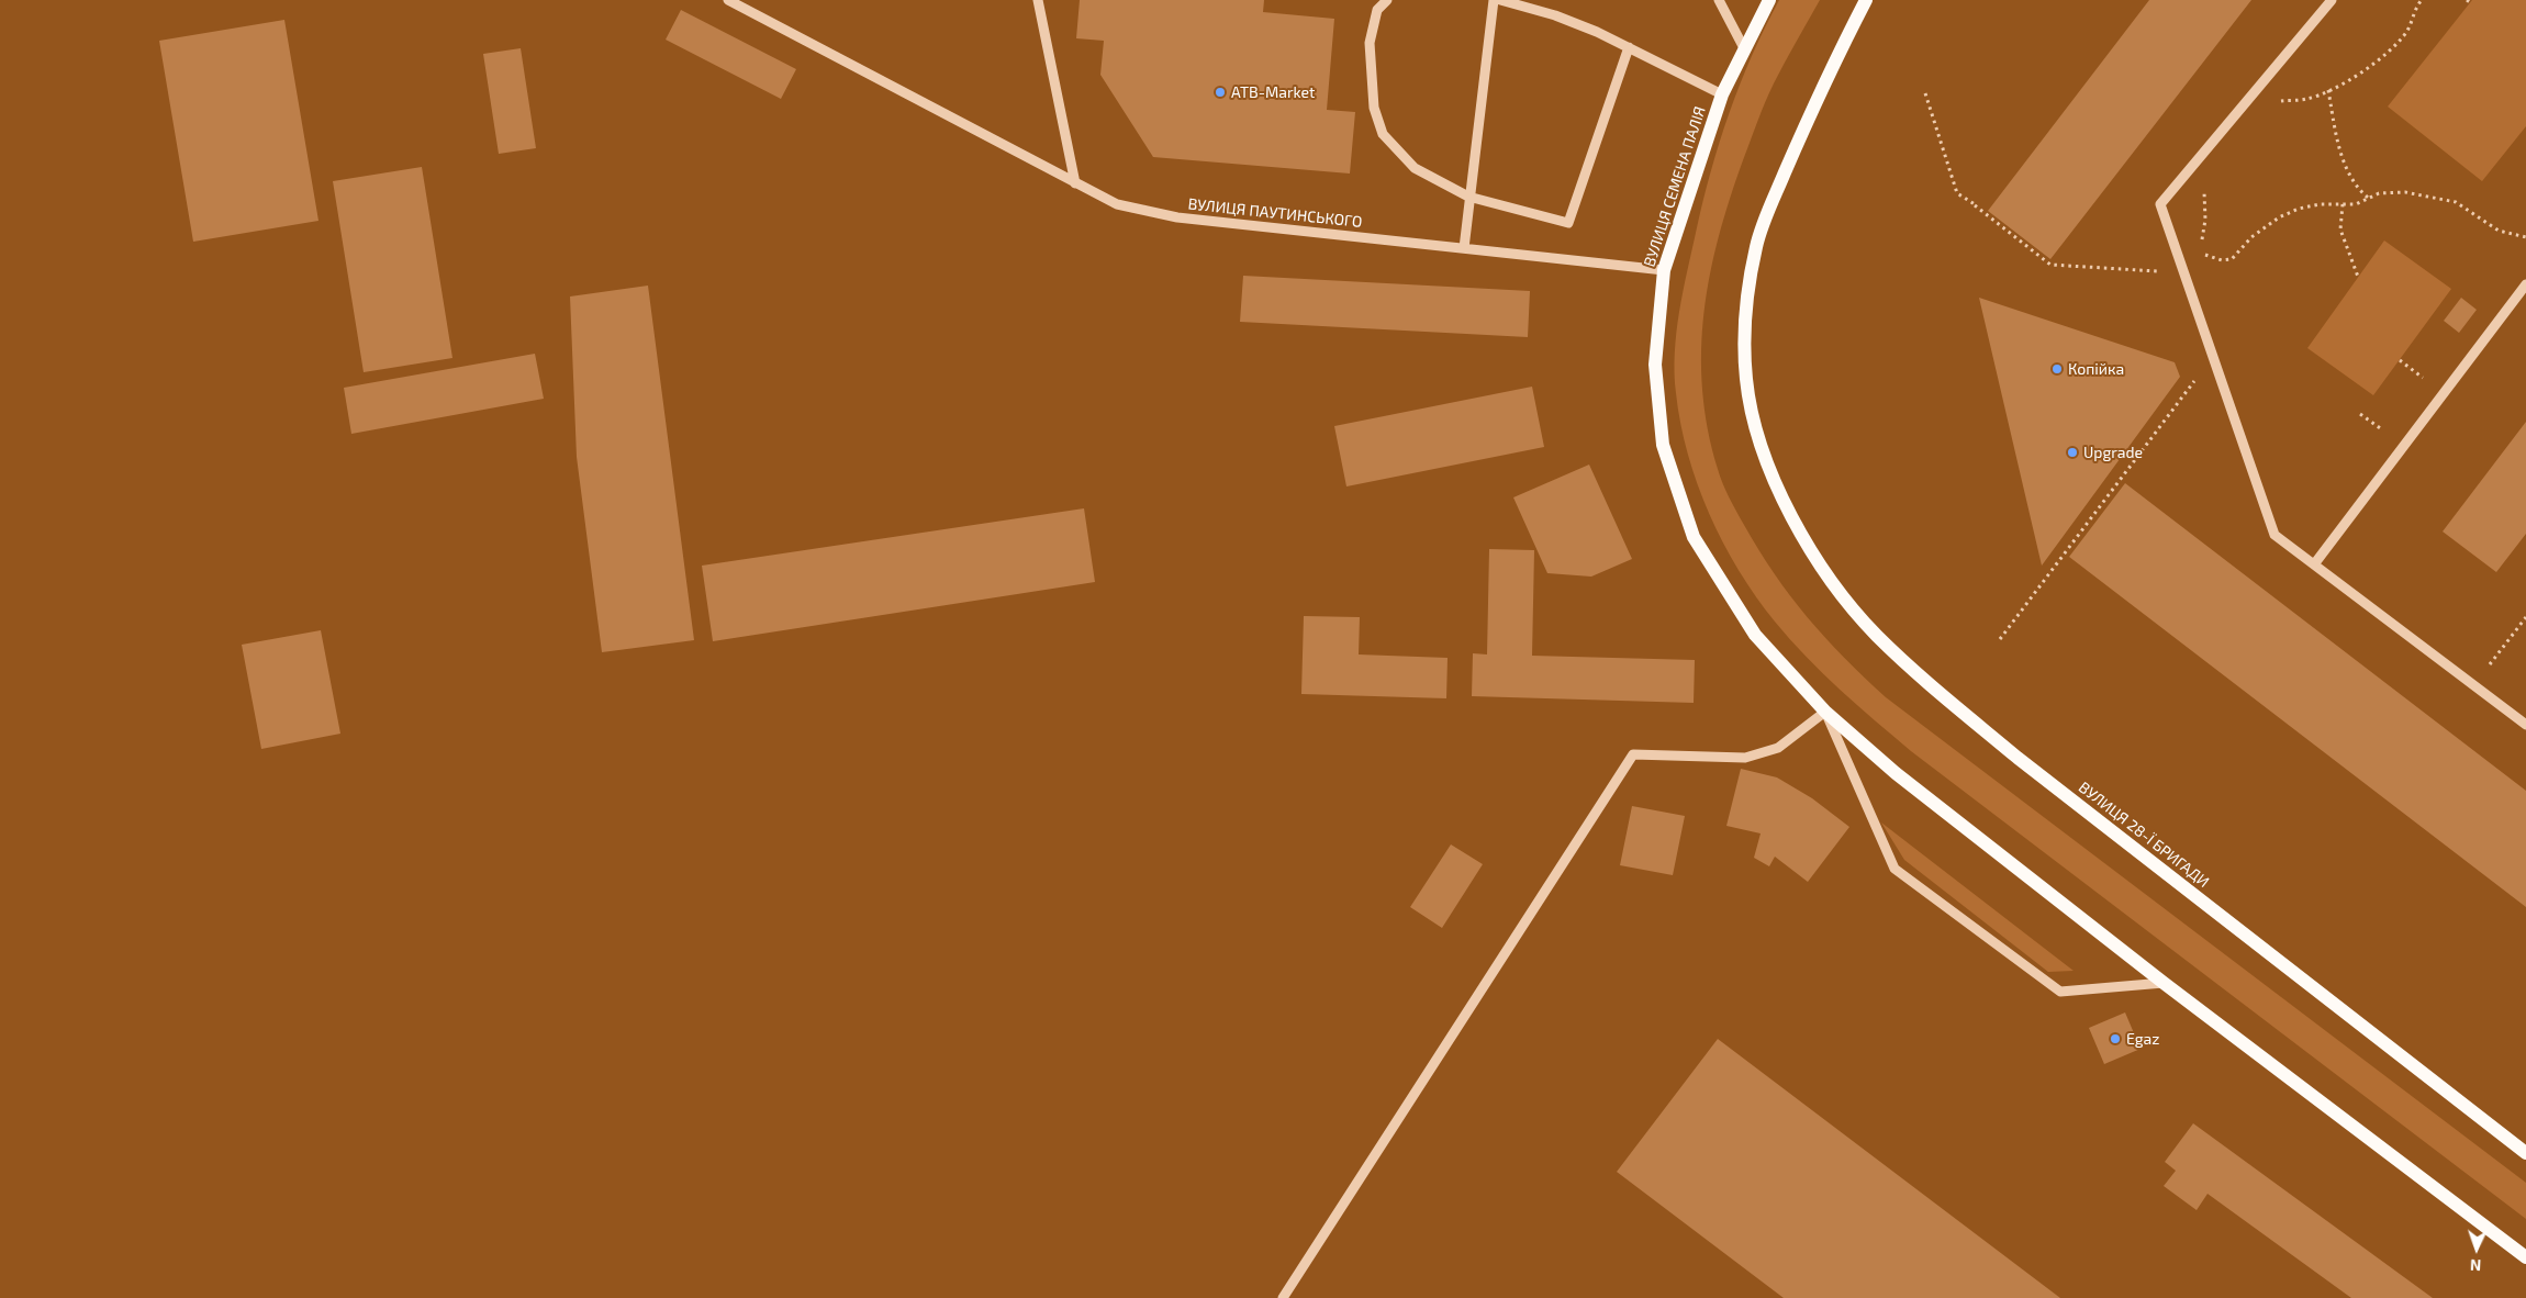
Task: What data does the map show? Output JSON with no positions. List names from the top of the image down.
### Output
{
  "streets": {
    "main road": ["ВУЛИЦЯ СЕМЕНА ПАЛІЯ", "ВУЛИЦЯ 28-Ї БРИГАДИ"],
    "lane": ["ВУЛИЦЯ ПАУТИНСЬКОГО"]
  },
  "crossings": [
    ["ВУЛИЦЯ СЕМЕНА ПАЛІЯ", "ВУЛИЦЯ ПАУТИНСЬКОГО"]
  ],
  "places": [
    "ATB-Market",
    "Копійка",
    "Upgrade",
    "Egaz"
  ],
  "north": "bottom"
}
